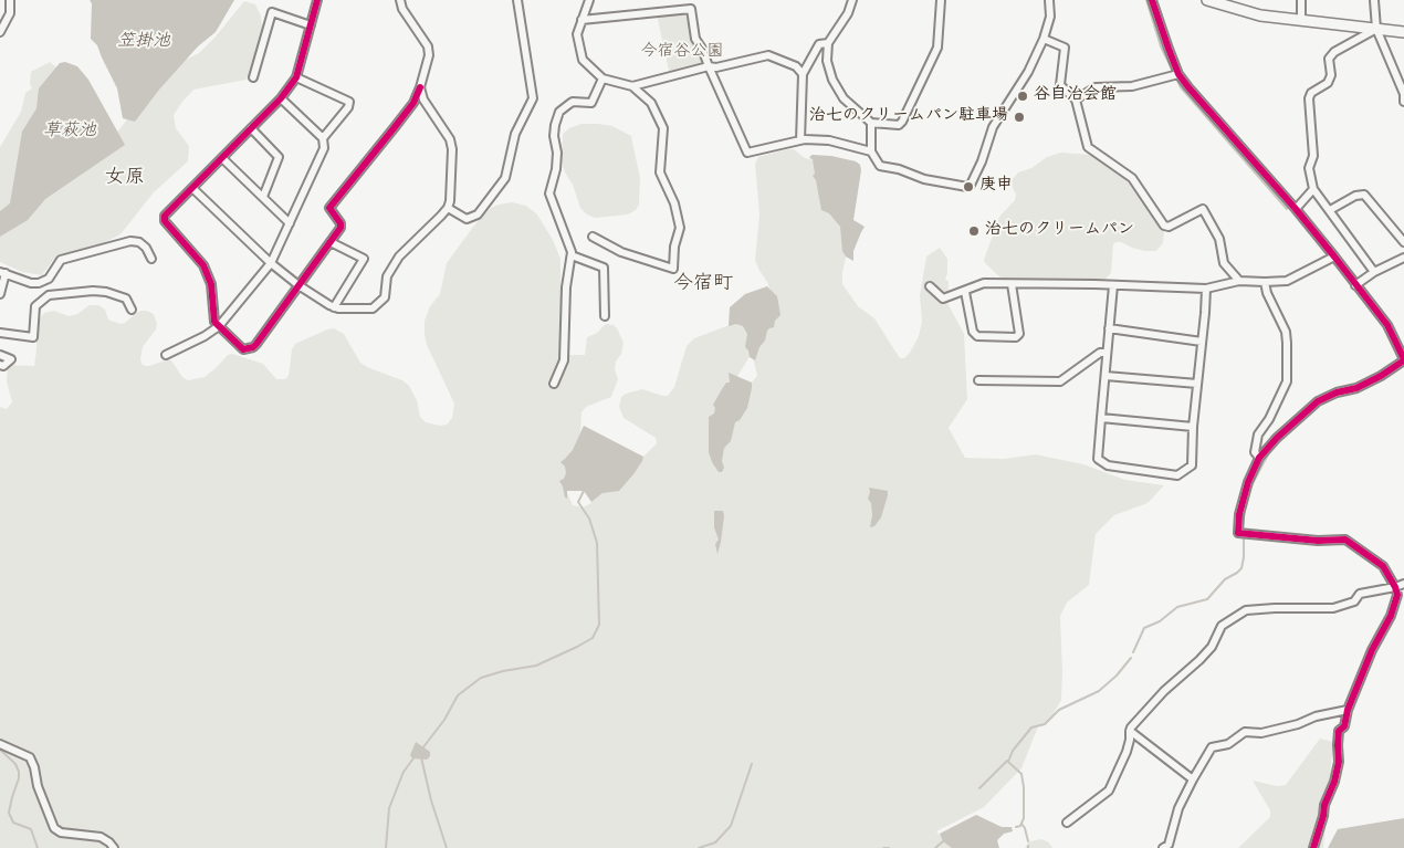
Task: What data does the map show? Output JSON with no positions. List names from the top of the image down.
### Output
{
  "districts": ["女原", "今宿町"],
  "water": ["笠掛池", "草萩池"],
  "parks": ["今宿谷公園"],
  "places": [
    "谷自治会館",
    "治七のクリームパン駐車場",
    "庚申",
    "治七のクリームパン"
  ]
}
